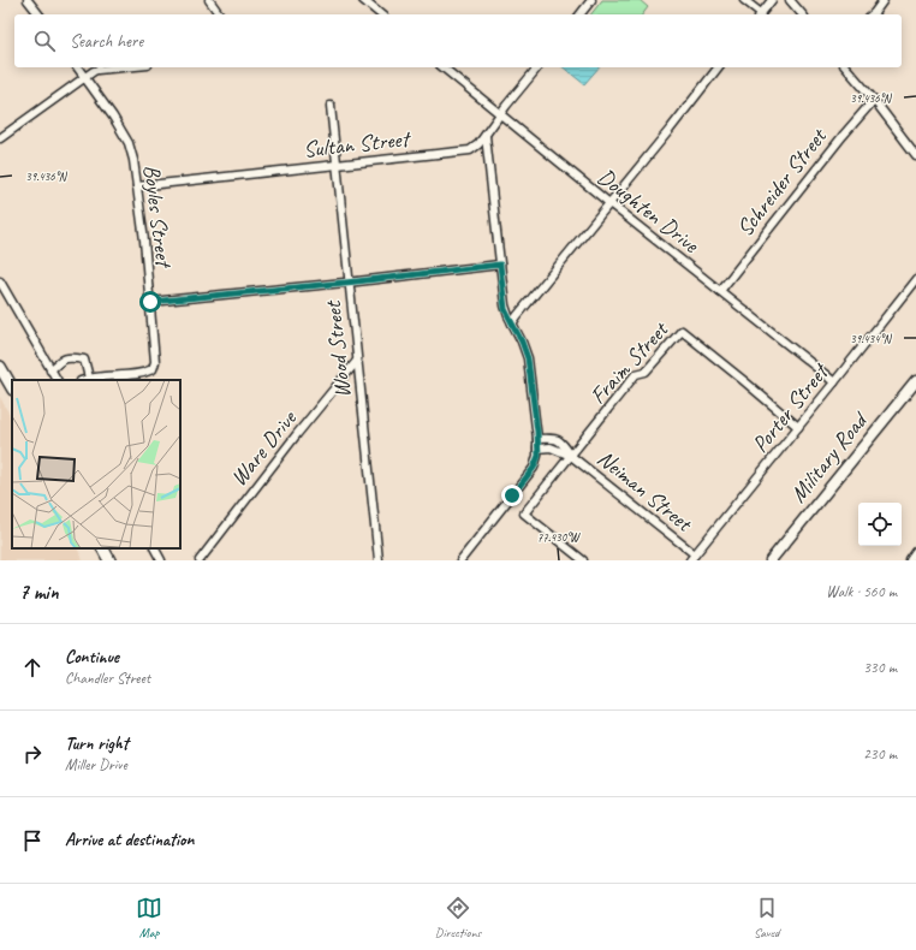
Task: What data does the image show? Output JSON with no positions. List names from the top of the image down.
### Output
{
  "streets": {
    "street": [
      "Sultan Street",
      "Schreider Street",
      "Doughten Drive",
      "Boyles Street",
      "Wood Street",
      "Fraim Street",
      "Porter Street",
      "Ware Drive",
      "Military Road",
      "Neiman Street"
    ]
  },
  "crossings": [
    ["Sultan Street", "Doughten Drive"],
    ["Sultan Street", "Boyles Street"],
    ["Sultan Street", "Wood Street"],
    ["Schreider Street", "Doughten Drive"],
    ["Doughten Drive", "Porter Street"],
    ["Wood Street", "Ware Drive"],
    ["Fraim Street", "Porter Street"],
    ["Fraim Street", "Neiman Street"],
    ["Porter Street", "Neiman Street"]
  ],
  "page": {
    "search": "Search here",
    "heading": ["7 min", "Walk · 560 m"],
    "list": [
      ["Continue", "Chandler Street", "330 m"],
      ["Turn right", "Miller Drive", "230 m"],
      "Arrive at destination"
    ],
    "nav": ["Map", "Directions", "Saved"]
  },
  "coordinates": ["39.436°N", "39.434°N", "77.430°W"]
}
